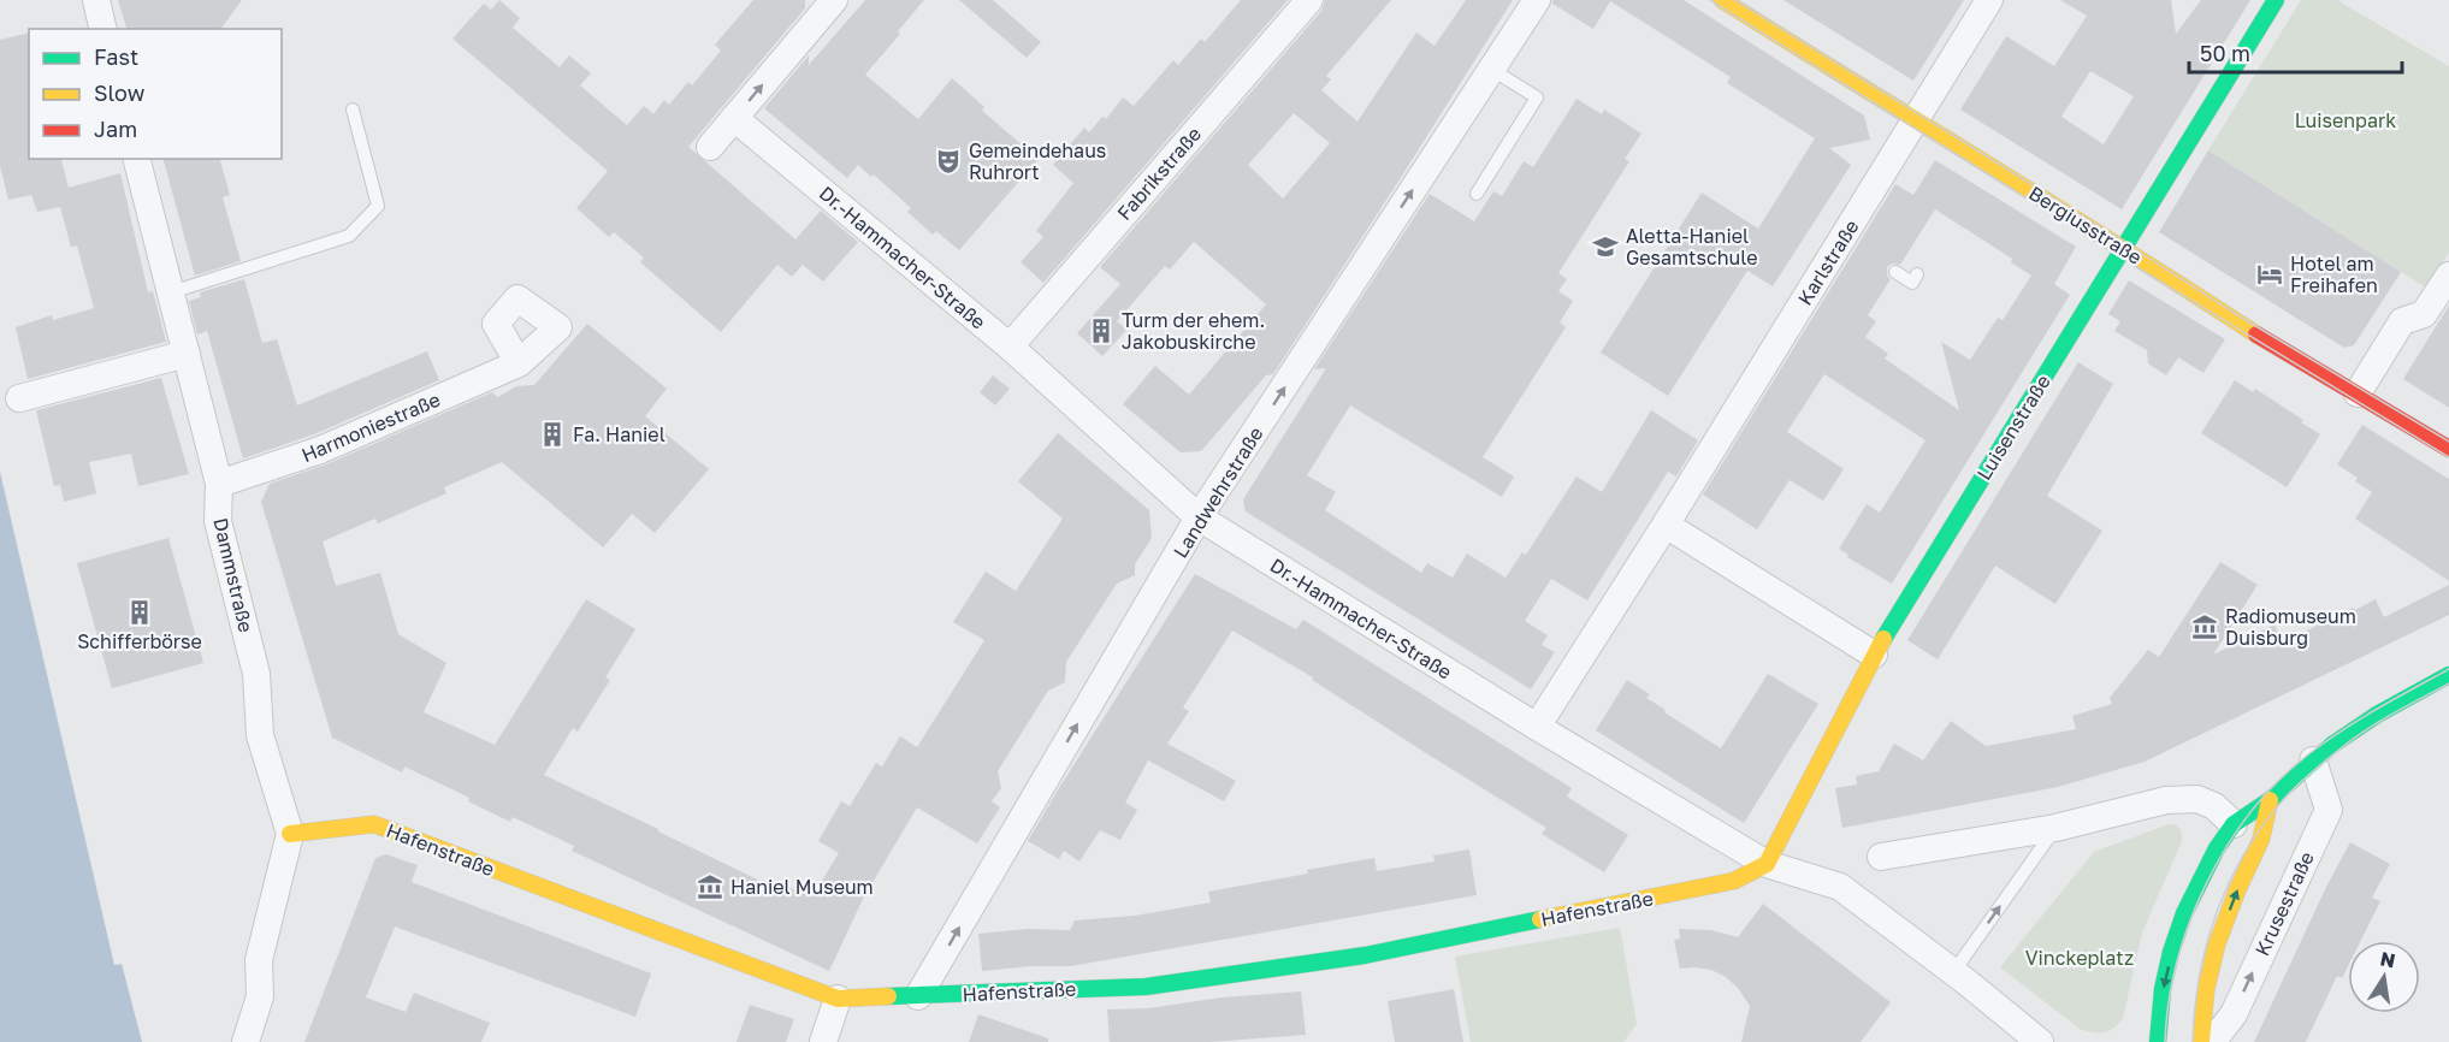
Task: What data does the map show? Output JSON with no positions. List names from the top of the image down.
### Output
{
  "streets": {
    "street": [
      "Fabrikstraße",
      "Bergiusstraße",
      "Dr.-Hammacher-Straße",
      "Karlstraße",
      "Harmoniestraße",
      "Luisenstraße",
      "Landwehrstraße",
      "Dammstraße",
      "Hafenstraße",
      "Krusestraße"
    ]
  },
  "crossings": [
    ["Fabrikstraße", "Dr.-Hammacher-Straße"],
    ["Bergiusstraße", "Karlstraße"],
    ["Bergiusstraße", "Luisenstraße"],
    ["Dr.-Hammacher-Straße", "Karlstraße"],
    ["Dr.-Hammacher-Straße", "Luisenstraße"],
    ["Dr.-Hammacher-Straße", "Landwehrstraße"],
    ["Dr.-Hammacher-Straße", "Hafenstraße"],
    ["Harmoniestraße", "Dammstraße"],
    ["Luisenstraße", "Hafenstraße"],
    ["Landwehrstraße", "Hafenstraße"],
    ["Dammstraße", "Hafenstraße"]
  ],
  "one_way": ["Landwehrstraße"],
  "parks": ["Luisenpark", "Vinckeplatz"],
  "places": {
    "theatre": ["Gemeindehaus Ruhrort"],
    "school or university": ["Aletta-Haniel Gesamtschule"],
    "hotel": ["Hotel am Freihafen"],
    "building": ["Turm der ehem. Jakobuskirche", "Fa. Haniel", "Schifferbörse"],
    "museum": ["Radiomuseum Duisburg", "Haniel Museum"]
  },
  "legend": ["Fast", "Slow", "Jam"],
  "scale_bar": "50 m",
  "north": "top"
}
